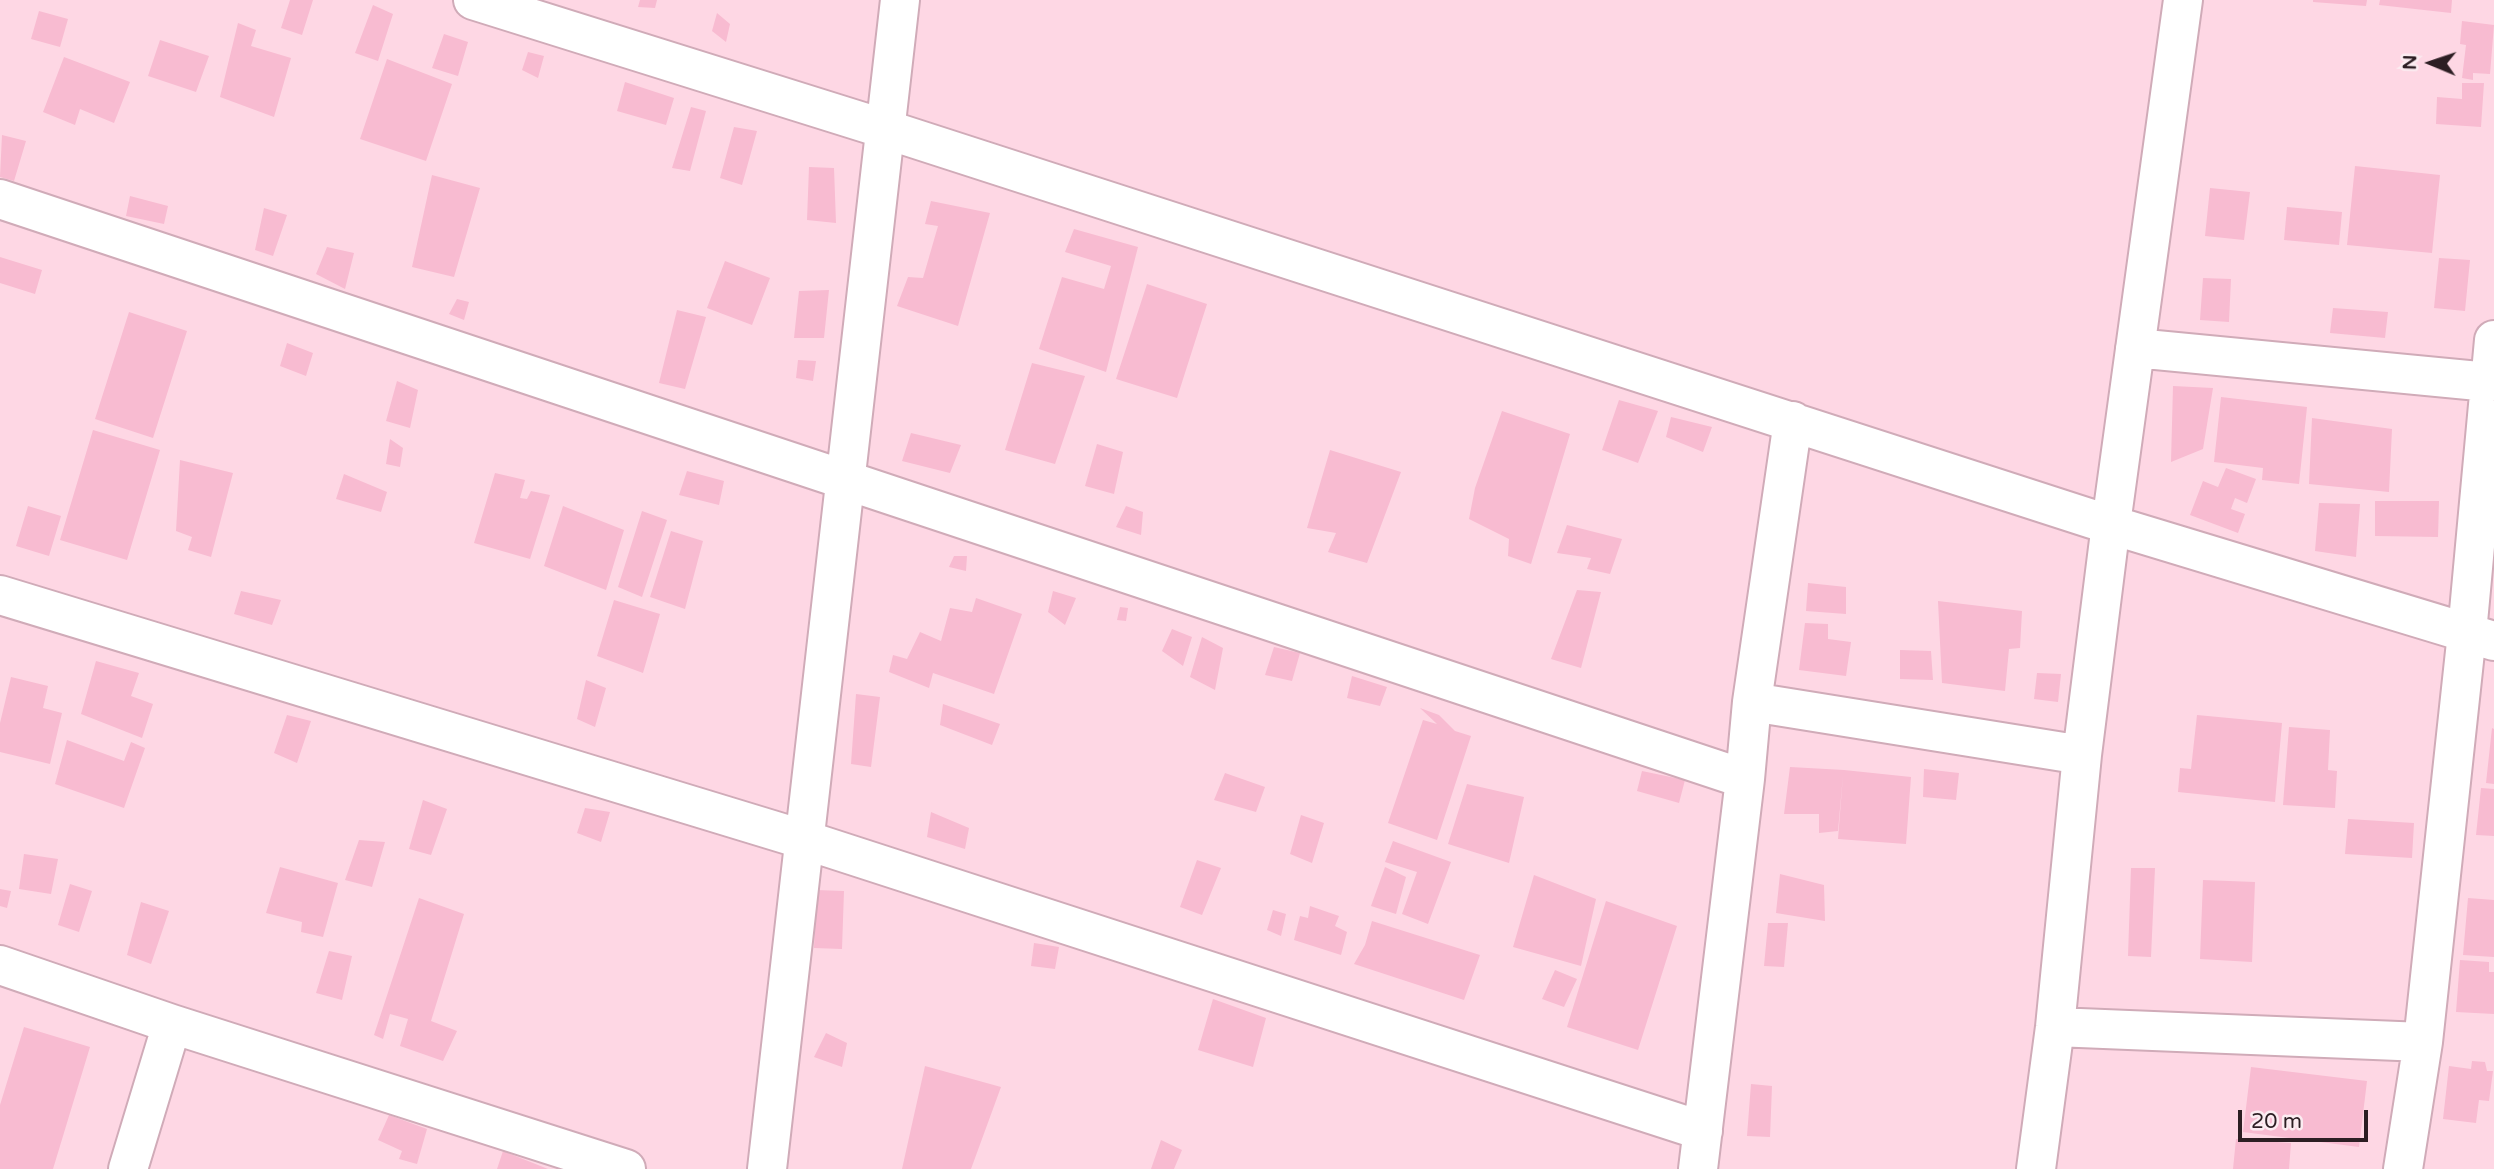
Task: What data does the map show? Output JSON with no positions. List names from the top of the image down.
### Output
{
  "scale_bar": "20 m",
  "north": "left"
}
